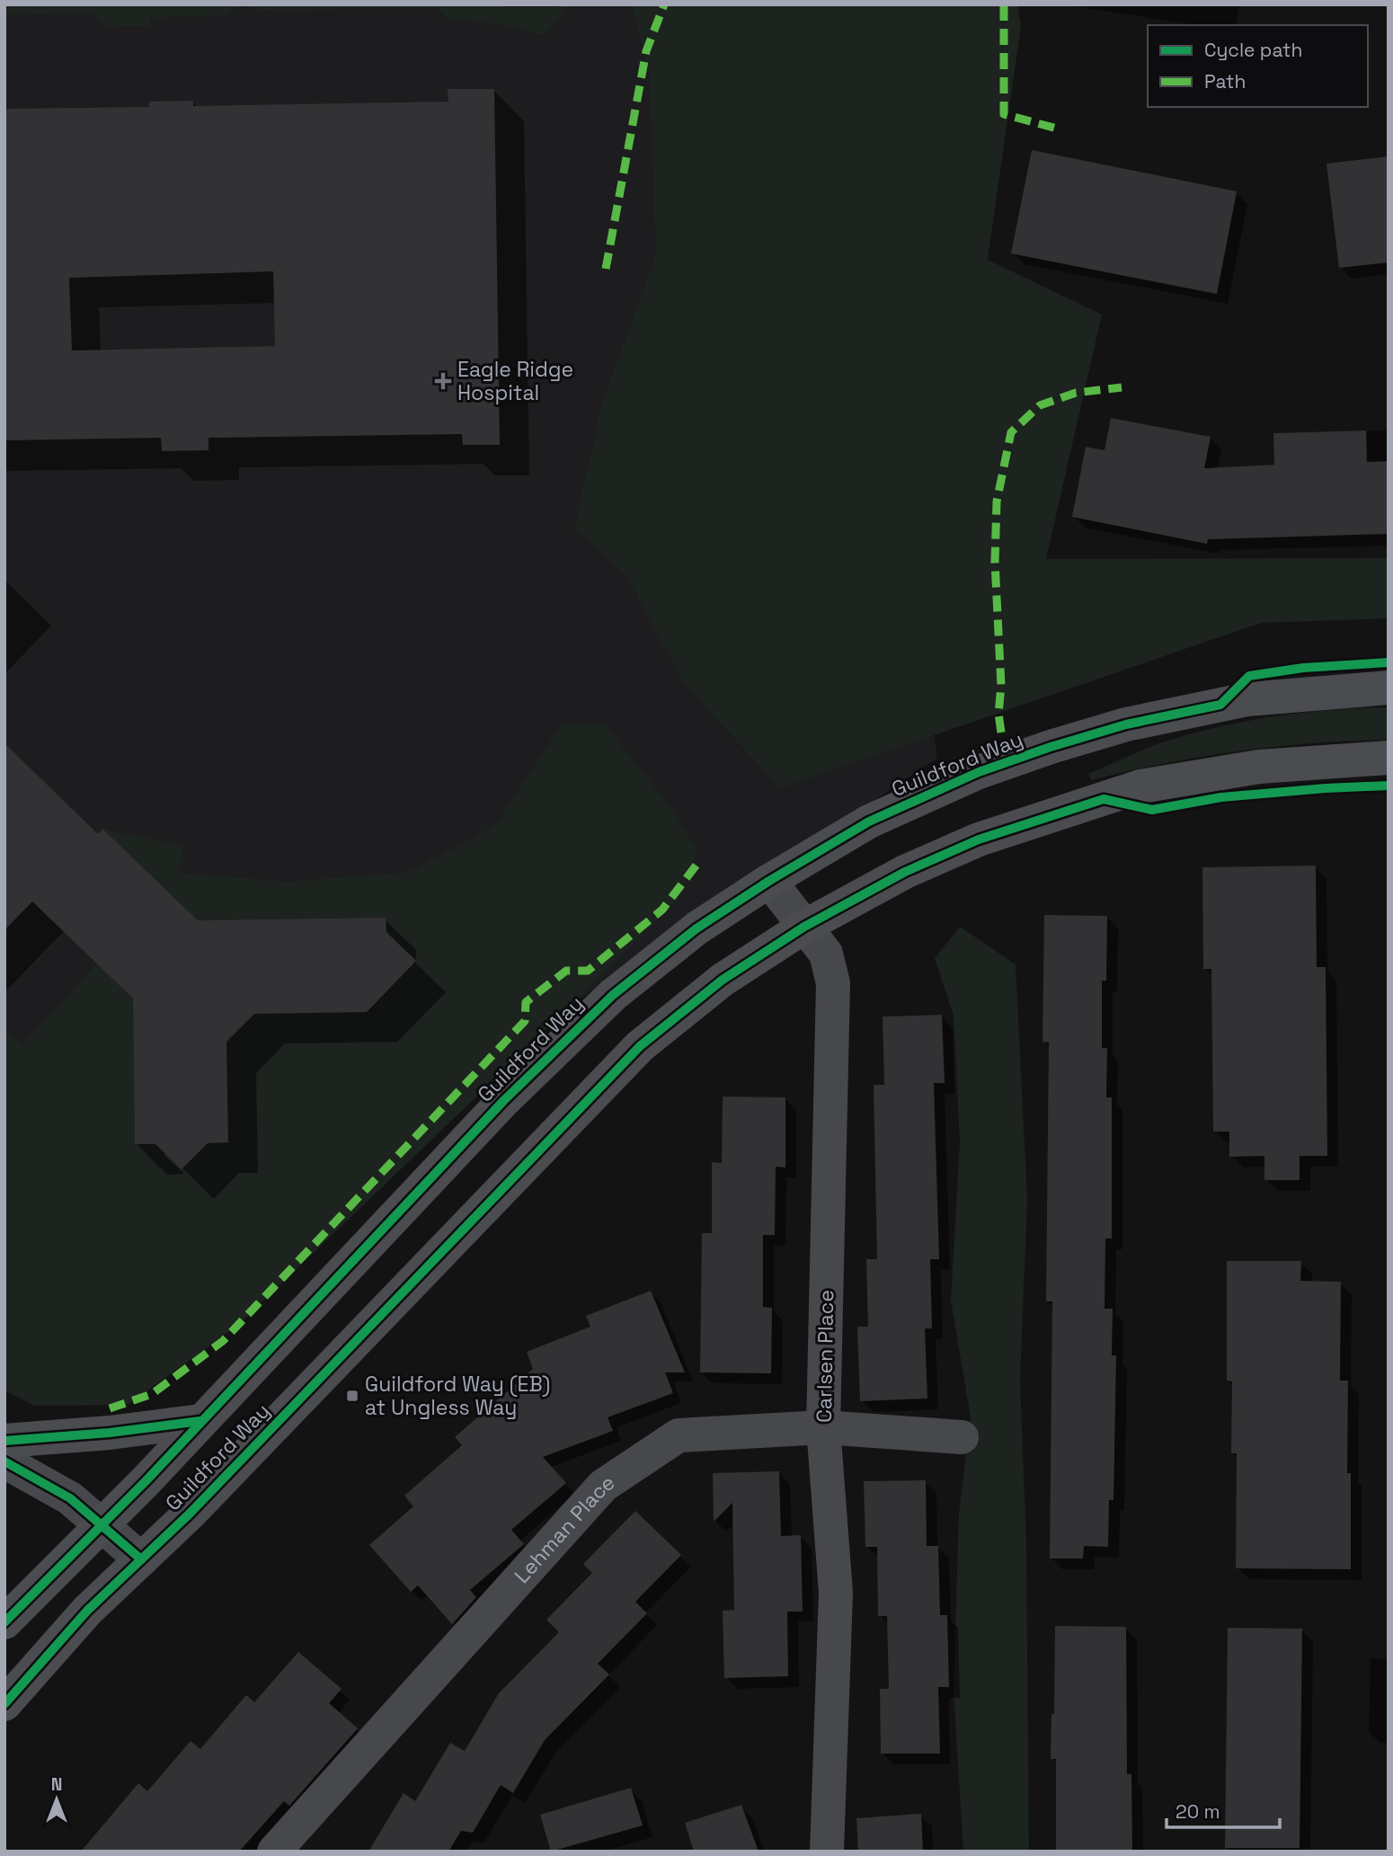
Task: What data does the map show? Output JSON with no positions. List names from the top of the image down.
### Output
{
  "streets": {
    "main road": ["Guildford Way"],
    "street": ["Carlsen Place", "Lehman Place"]
  },
  "crossings": [
    ["Guildford Way", "Carlsen Place"],
    ["Carlsen Place", "Lehman Place"]
  ],
  "places": {
    "health": ["Eagle Ridge Hospital"],
    "transit": ["Guildford Way (EB) at Ungless Way"]
  },
  "legend": ["Cycle path", "Path"],
  "scale_bar": "20 m",
  "north": "top"
}
